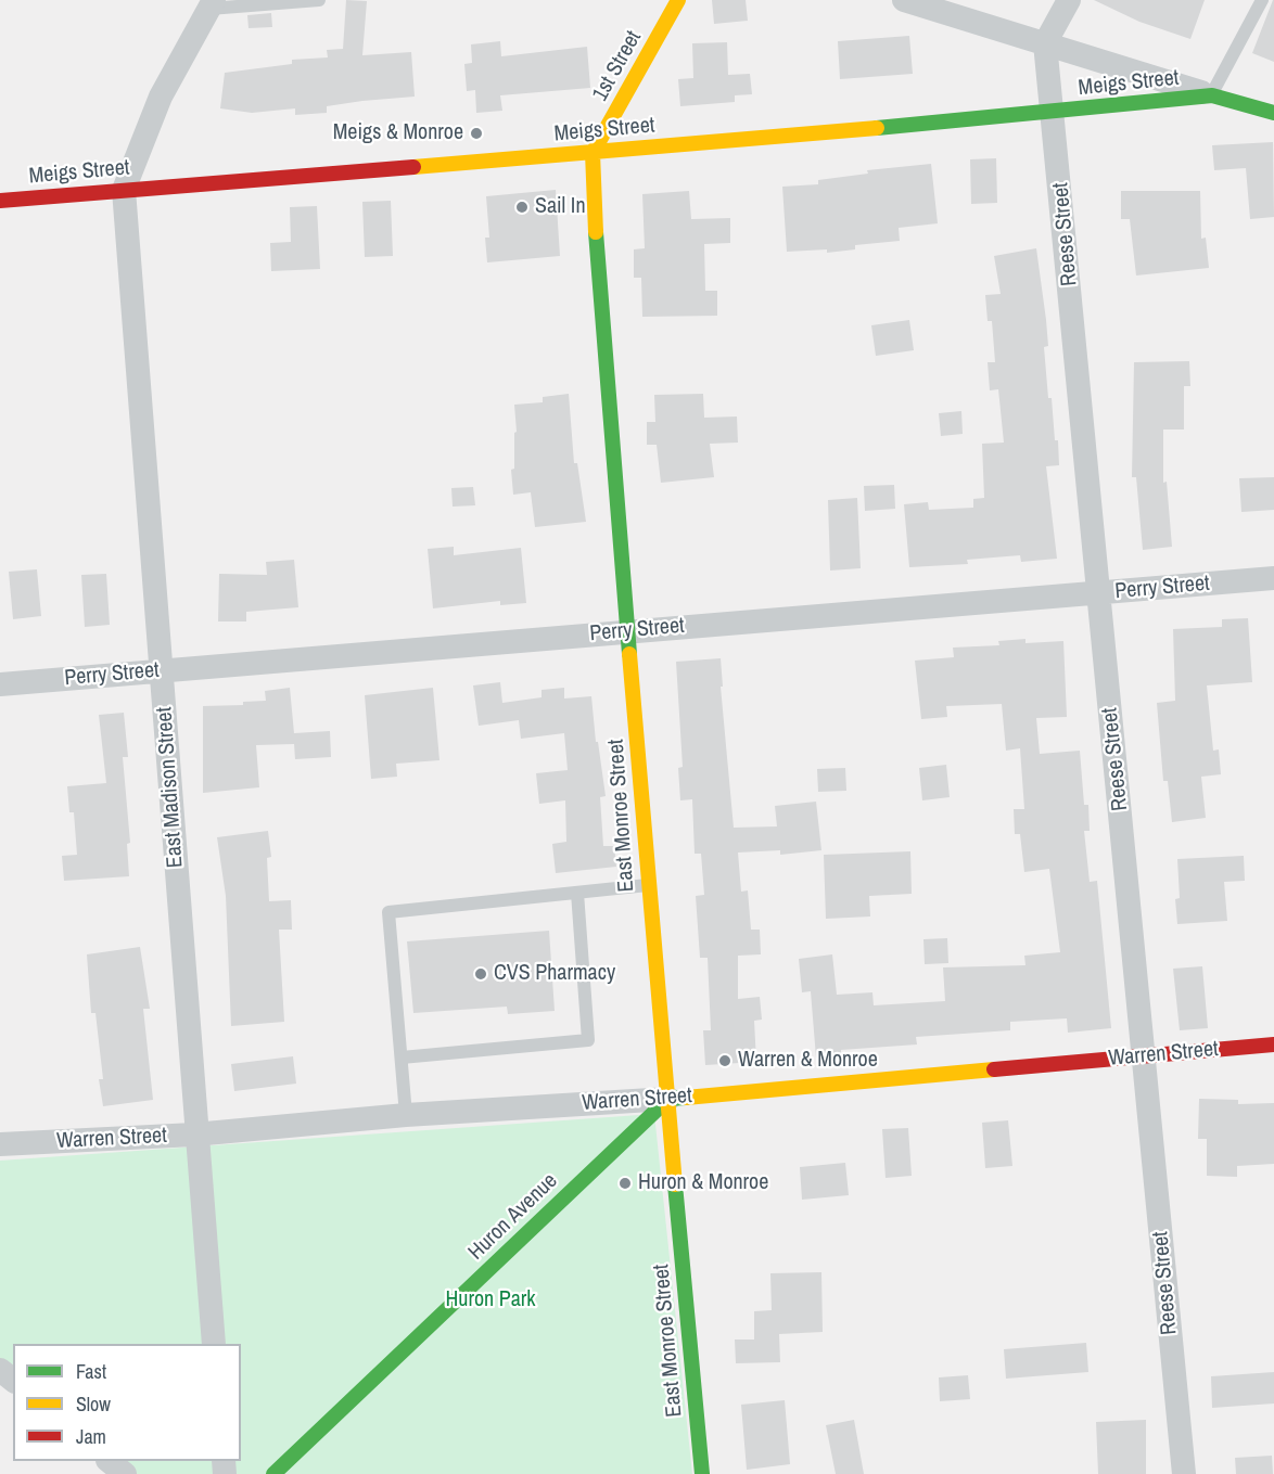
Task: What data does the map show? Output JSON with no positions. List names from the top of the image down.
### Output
{
  "streets": {
    "main road": [
      "1st Street",
      "Meigs Street",
      "East Monroe Street",
      "Warren Street",
      "Huron Avenue"
    ],
    "street": ["Reese Street", "Perry Street", "East Madison Street"]
  },
  "crossings": [
    ["1st Street", "Meigs Street"],
    ["1st Street", "East Monroe Street"],
    ["Meigs Street", "Reese Street"],
    ["Meigs Street", "East Madison Street"],
    ["Meigs Street", "East Monroe Street"],
    ["Reese Street", "Perry Street"],
    ["Reese Street", "Warren Street"],
    ["Perry Street", "East Madison Street"],
    ["Perry Street", "East Monroe Street"],
    ["East Madison Street", "Warren Street"],
    ["East Monroe Street", "Warren Street"],
    ["East Monroe Street", "Huron Avenue"],
    ["Warren Street", "Huron Avenue"]
  ],
  "parks": ["Huron Park"],
  "places": [
    "Meigs & Monroe",
    "Sail In",
    "CVS Pharmacy",
    "Warren & Monroe",
    "Huron & Monroe"
  ],
  "legend": ["Fast", "Slow", "Jam"]
}
